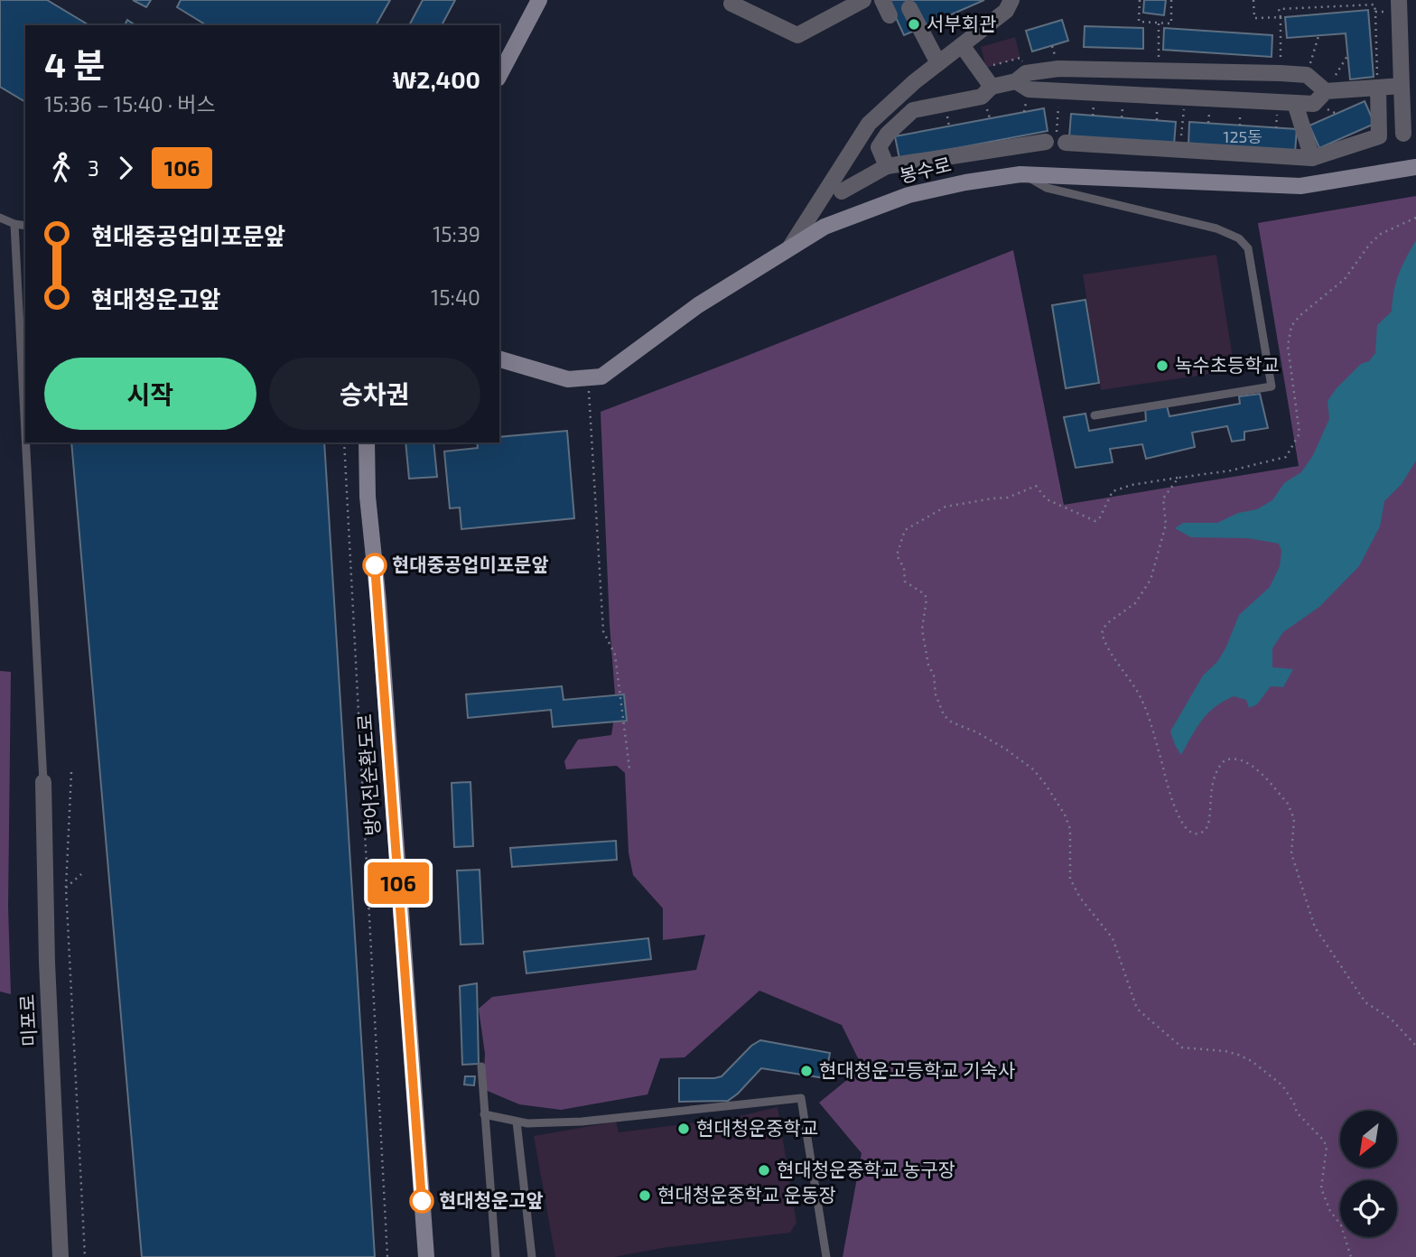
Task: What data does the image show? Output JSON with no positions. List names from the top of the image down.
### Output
{
  "streets": {
    "main road": ["봉수로", "방어진순환도로"],
    "street": ["미포로"]
  },
  "places": [
    "서부회관",
    "녹수초등학교",
    "현대중공업미포문앞",
    "현대청운고등학교 기숙사",
    "현대청운중학교",
    "현대청운중학교 농구장",
    "현대청운중학교 운동장",
    "현대청운고앞"
  ],
  "lines": ["bus line 106"],
  "house_numbers": ["125동"],
  "north": "bottom left",
  "page": {
    "on_map": "106",
    "heading": ["4 분", "15:36 – 15:40 · 버스", "₩2,400"],
    "legs": ["3", "106"],
    "list": [
      {
        "name": "현대중공업미포문앞",
        "value": "15:39"
      },
      {
        "name": "현대청운고앞",
        "value": "15:40"
      }
    ],
    "buttons": ["시작", "승차권"]
  }
}
